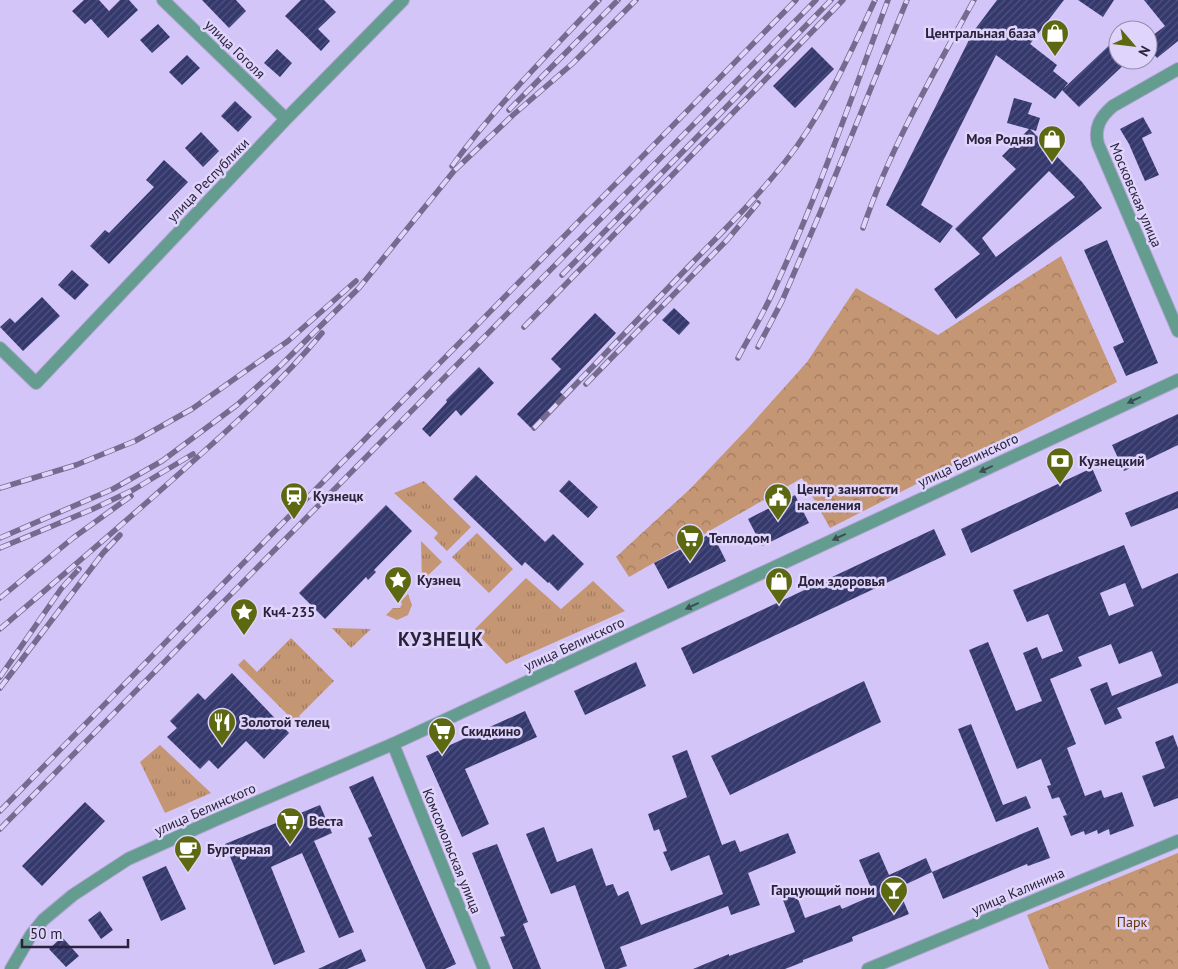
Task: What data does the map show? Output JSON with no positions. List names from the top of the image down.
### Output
{
  "streets": {
    "street": [
      "улица Гоголя",
      "улица Республики",
      "Московская улица",
      "улица Белинского",
      "Комсомольская улица",
      "улица Калинина"
    ]
  },
  "crossings": [
    ["улица Гоголя", "улица Республики"],
    ["улица Белинского", "Комсомольская улица"]
  ],
  "one_way": ["улица Белинского"],
  "districts": ["КУЗНЕЦК"],
  "parks": ["Парк"],
  "places": {
    "shop": ["Центральная база", "Моя Родня", "Дом здоровья"],
    "bank": ["Кузнецкий"],
    "station": ["Кузнецк"],
    "public building": ["Центр занятости населения"],
    "supermarket": ["Теплодом", "Скидкино", "Веста"],
    "place": ["Кузнец", "Кч4-235"],
    "restaurant": ["Золотой телец"],
    "cafe": ["Бургерная"],
    "bar": ["Гарцующий пони"]
  },
  "scale_bar": "50 m",
  "north": "bottom right"
}
